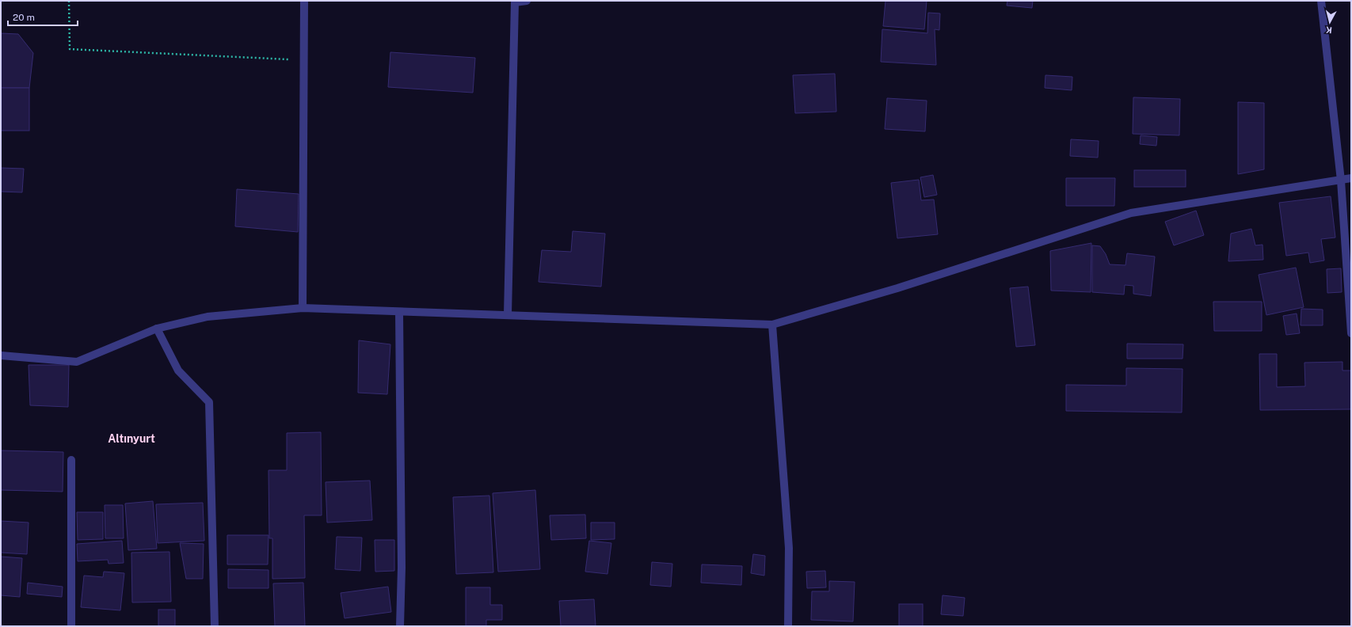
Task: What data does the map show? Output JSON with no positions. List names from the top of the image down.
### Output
{
  "districts": ["Altınyurt"],
  "scale_bar": "20 m",
  "north": "bottom"
}
